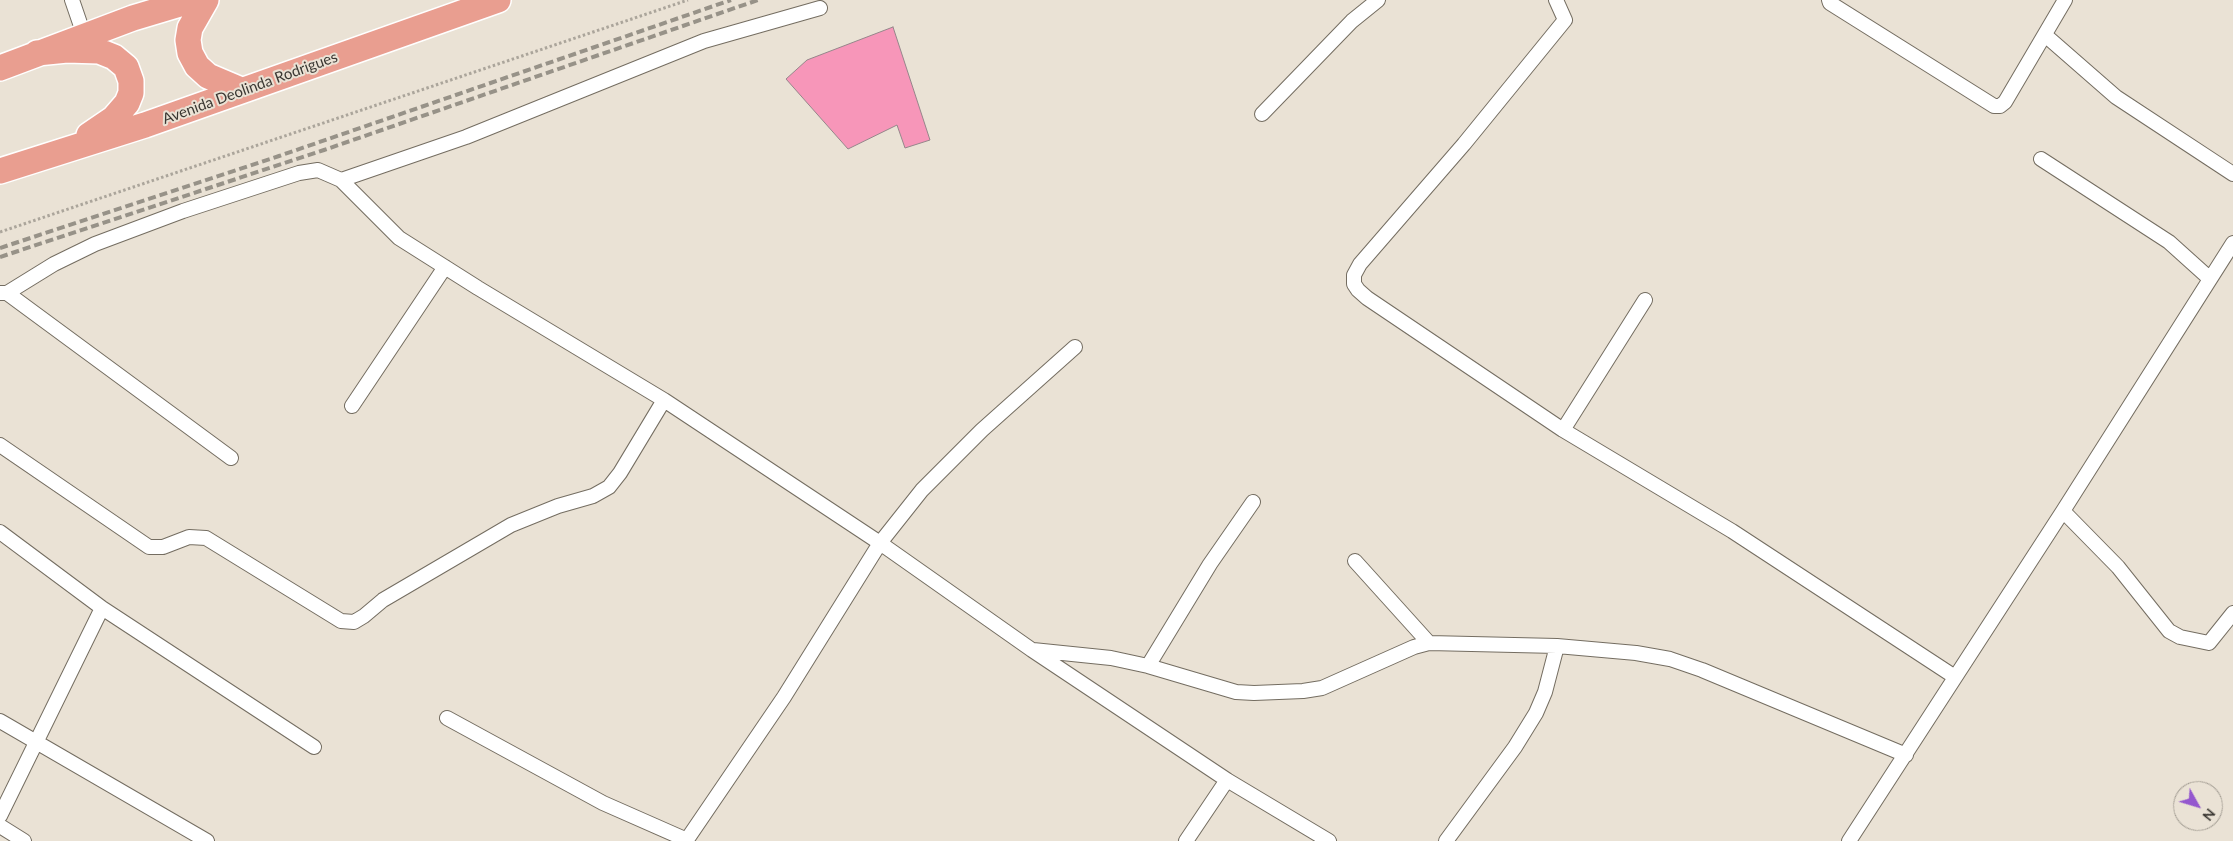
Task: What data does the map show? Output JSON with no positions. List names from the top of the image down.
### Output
{
  "streets": {
    "highway": ["Avenida Deolinda Rodrigues"]
  },
  "north": "bottom right"
}
